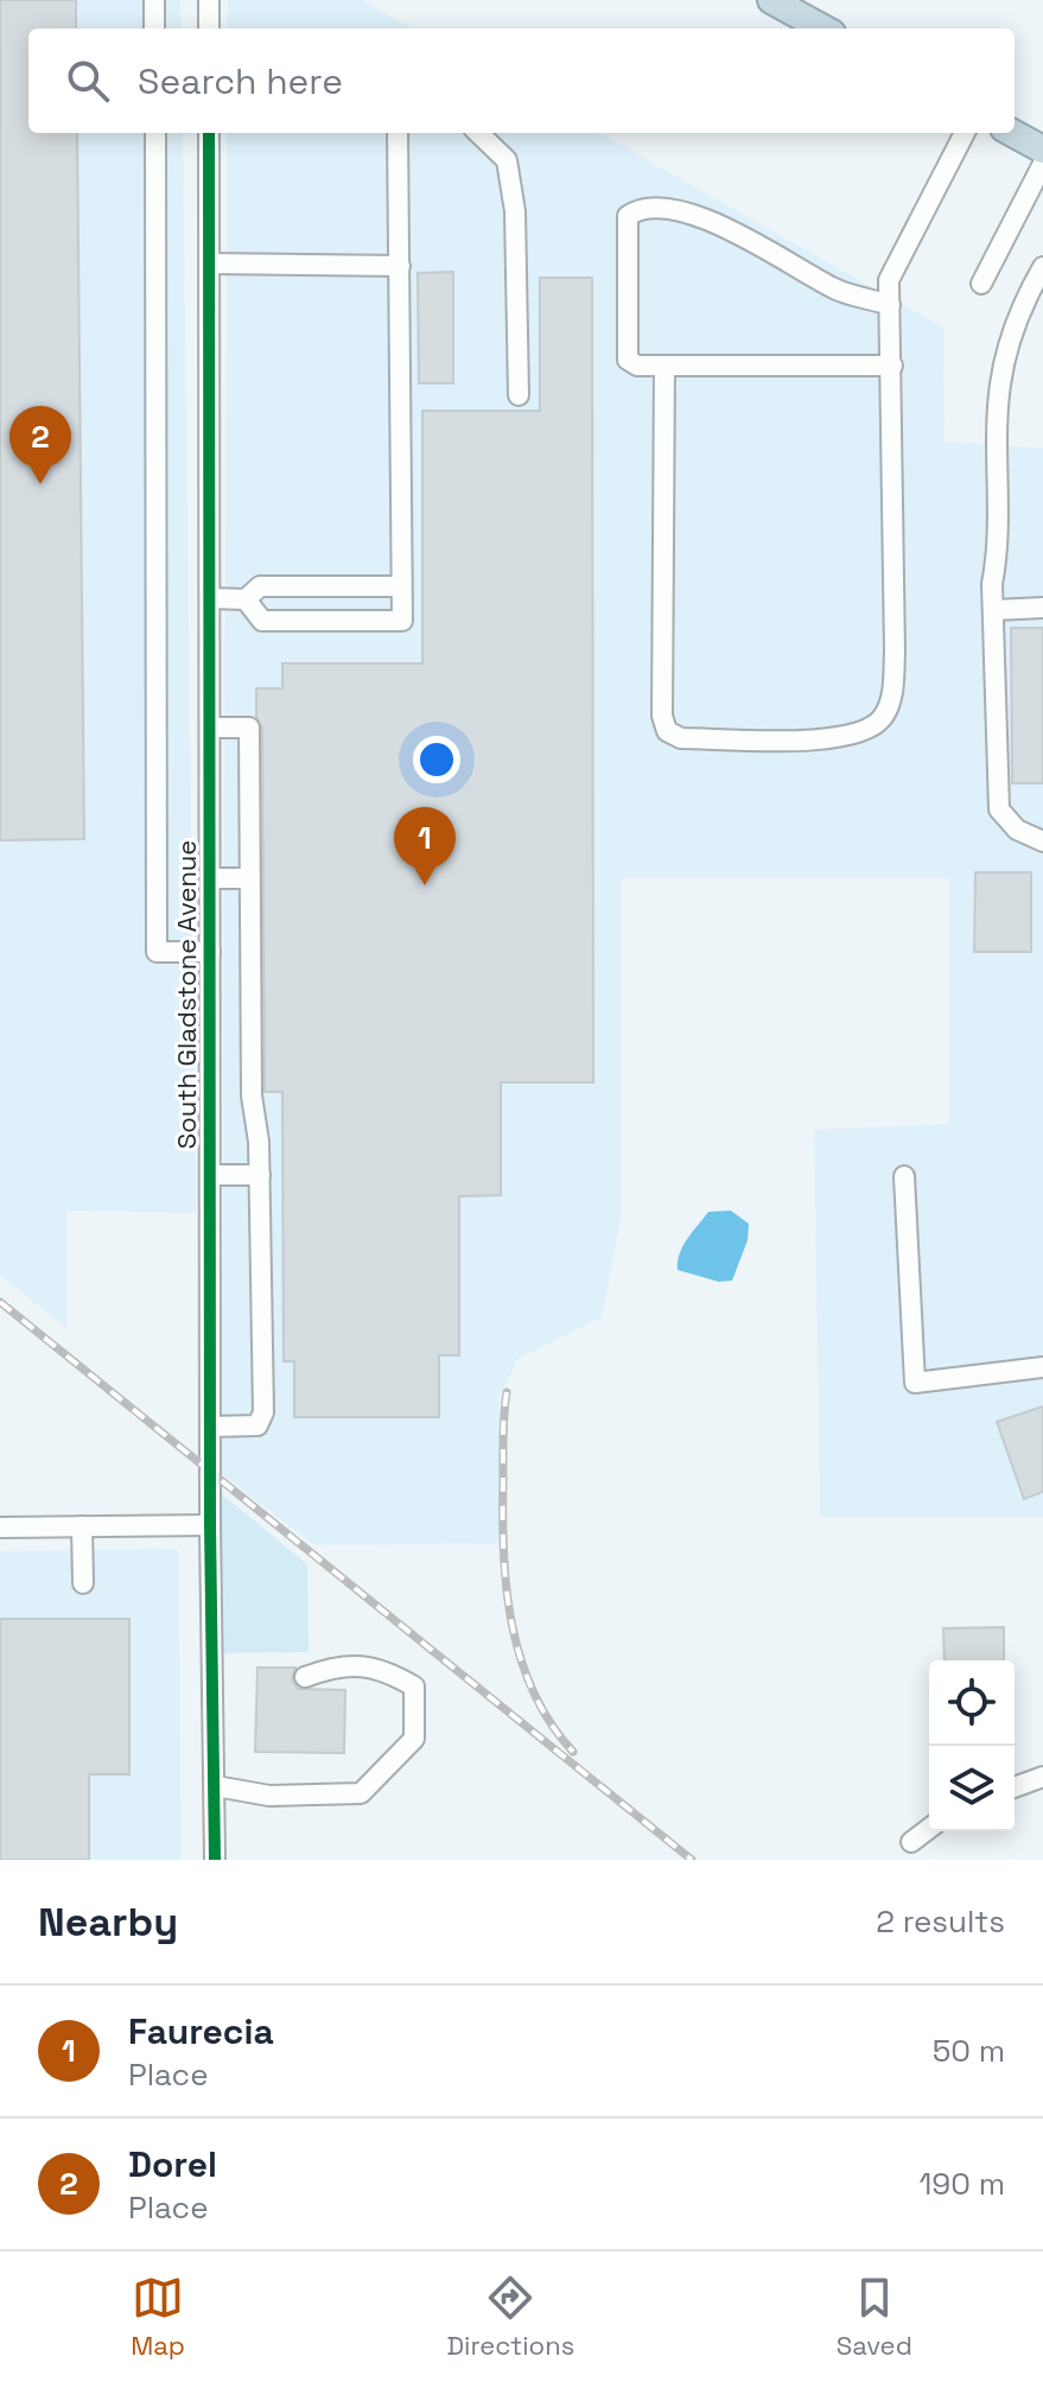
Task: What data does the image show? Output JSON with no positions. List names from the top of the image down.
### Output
{
  "streets": {
    "street": ["South Gladstone Avenue"]
  },
  "page": {
    "search": "Search here",
    "pins": ["2", "1"],
    "heading": ["Nearby", "2 results"],
    "list": [
      {
        "mark": "1",
        "name": "Faurecia",
        "note": "Place",
        "value": "50 m"
      },
      {
        "mark": "2",
        "name": "Dorel",
        "note": "Place",
        "value": "190 m"
      }
    ],
    "nav": ["Map", "Directions", "Saved"]
  }
}
